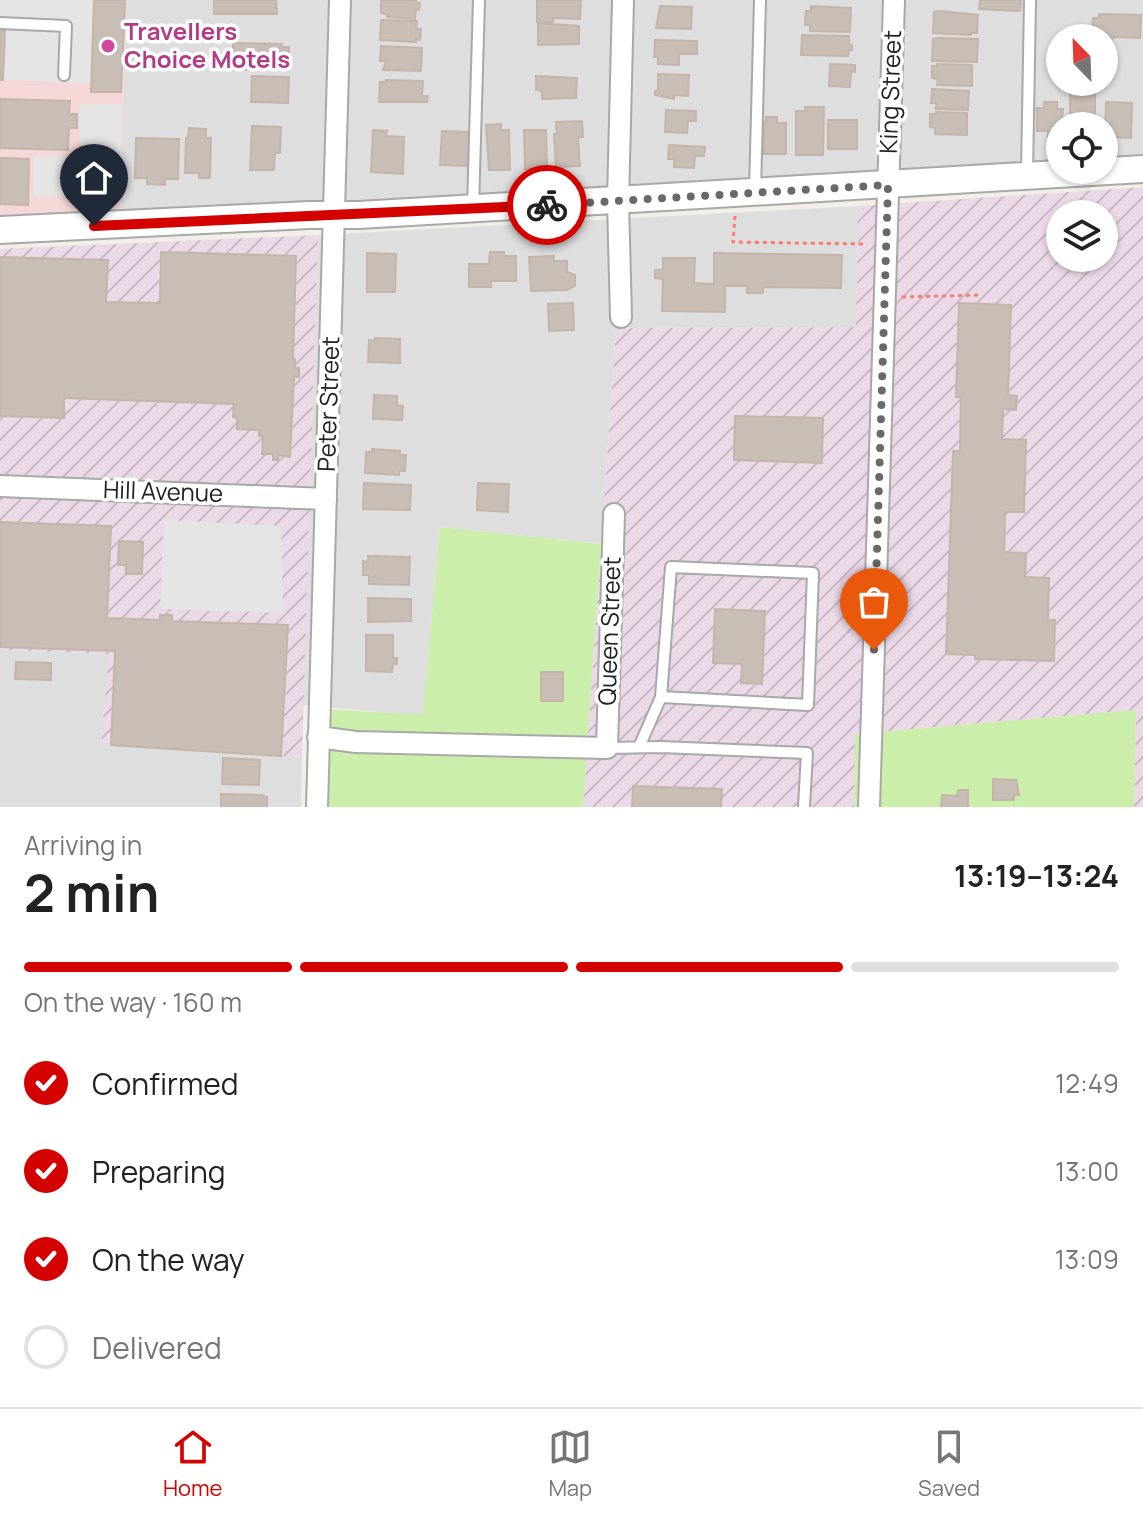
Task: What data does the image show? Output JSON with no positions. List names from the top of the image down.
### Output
{
  "streets": {
    "street": [
      "King Street",
      "Peter Street",
      "Hill Avenue",
      "Queen Street"
    ]
  },
  "crossings": [
    ["Peter Street", "Hill Avenue"]
  ],
  "places": ["Travellers Choice Motels"],
  "north": "top left",
  "page": {
    "heading": ["2 min", "Arriving in", "13:19–13:24"],
    "bar": "On the way · 160 m",
    "list": [
      ["Confirmed", "12:49"],
      ["Preparing", "13:00"],
      ["On the way", "13:09"],
      "Delivered"
    ],
    "tabs": ["Home", "Map", "Saved"]
  }
}
